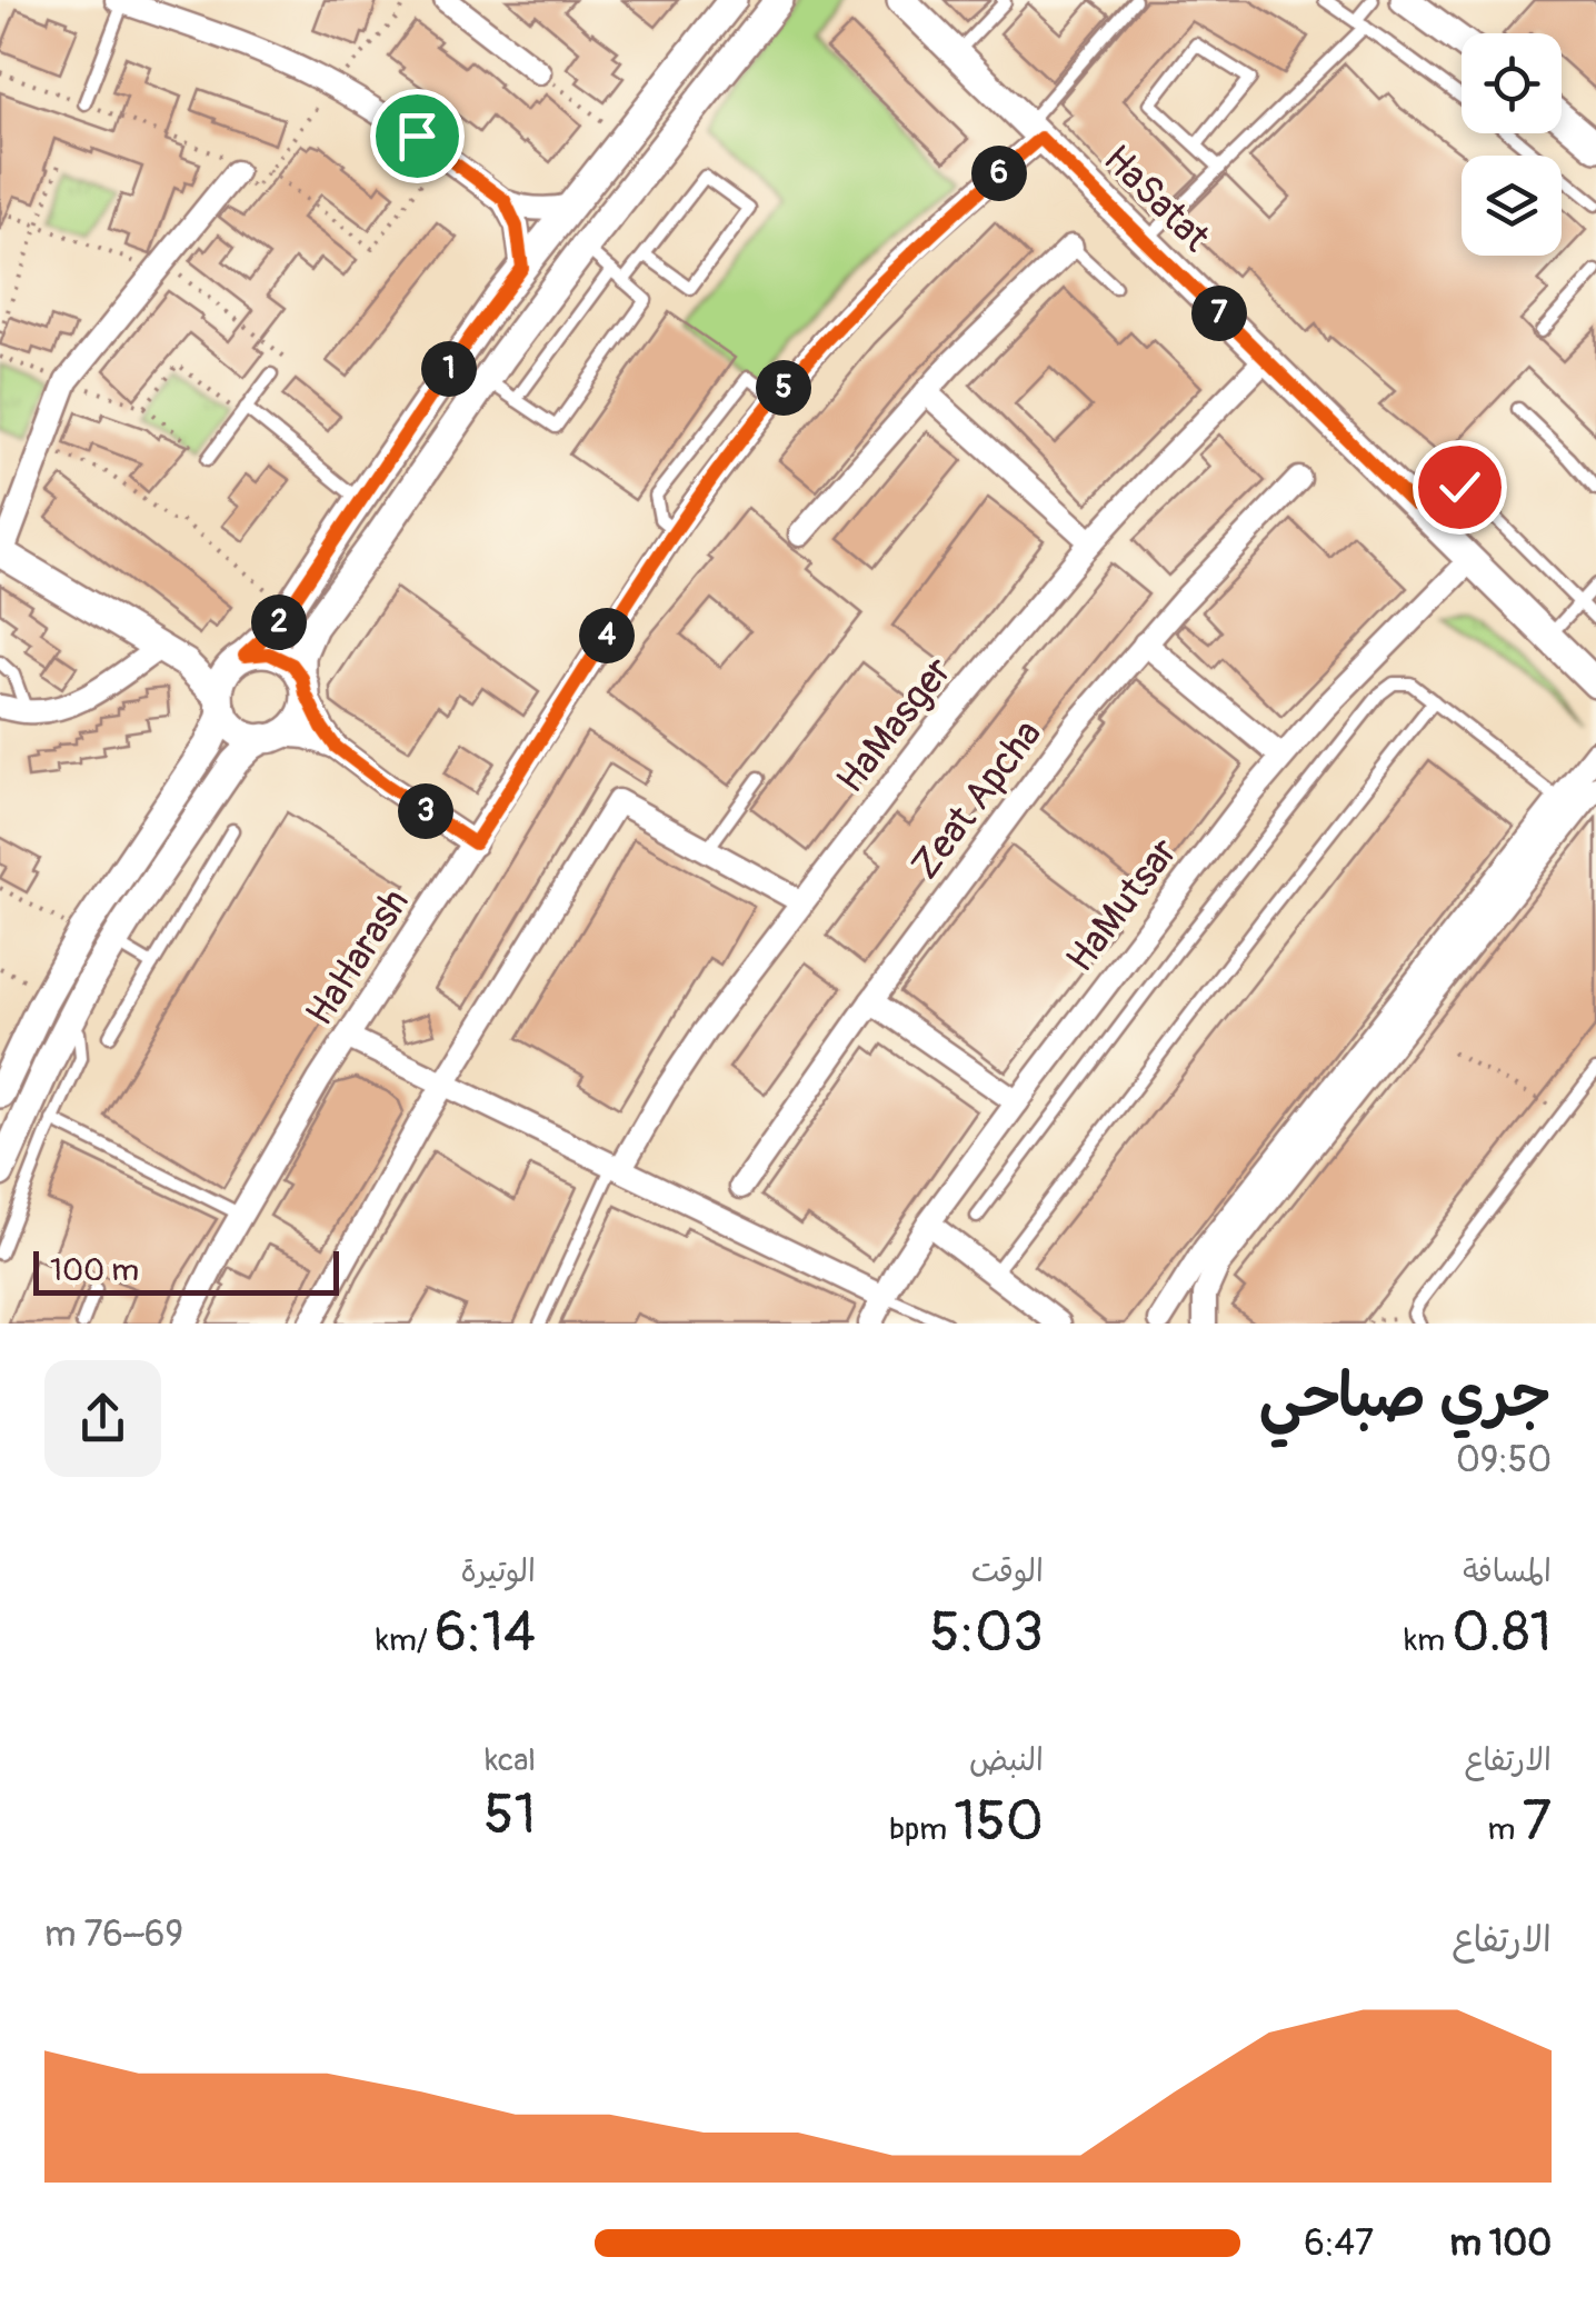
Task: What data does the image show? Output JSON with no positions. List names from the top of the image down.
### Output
{
  "streets": {
    "street": [
      "HaSatat",
      "HaMasger",
      "Zeat Apcha",
      "HaMutsar",
      "HaHarash"
    ]
  },
  "crossings": [
    ["HaSatat", "HaMasger"],
    ["HaSatat", "HaMutsar"],
    ["HaSatat", "HaHarash"]
  ],
  "scale_bar": "100 m",
  "page": {
    "pins": [
      "6",
      "7",
      "1",
      "5",
      "2",
      "4",
      "3"
    ],
    "scale": "100 m",
    "heading": ["جري صباحي", "09:50"],
    "stats": [
      ["المسافة", "0.81 km"],
      ["الوقت", "5:03"],
      ["الوتيرة", "6:14 /km"],
      ["الارتفاع", "7 m"],
      ["النبض", "150 bpm"],
      ["kcal", "51"]
    ],
    "chart": ["الارتفاع", "69–76 m"],
    "list": [
      {
        "name": "100 m",
        "note": "6:47"
      }
    ]
  }
}
